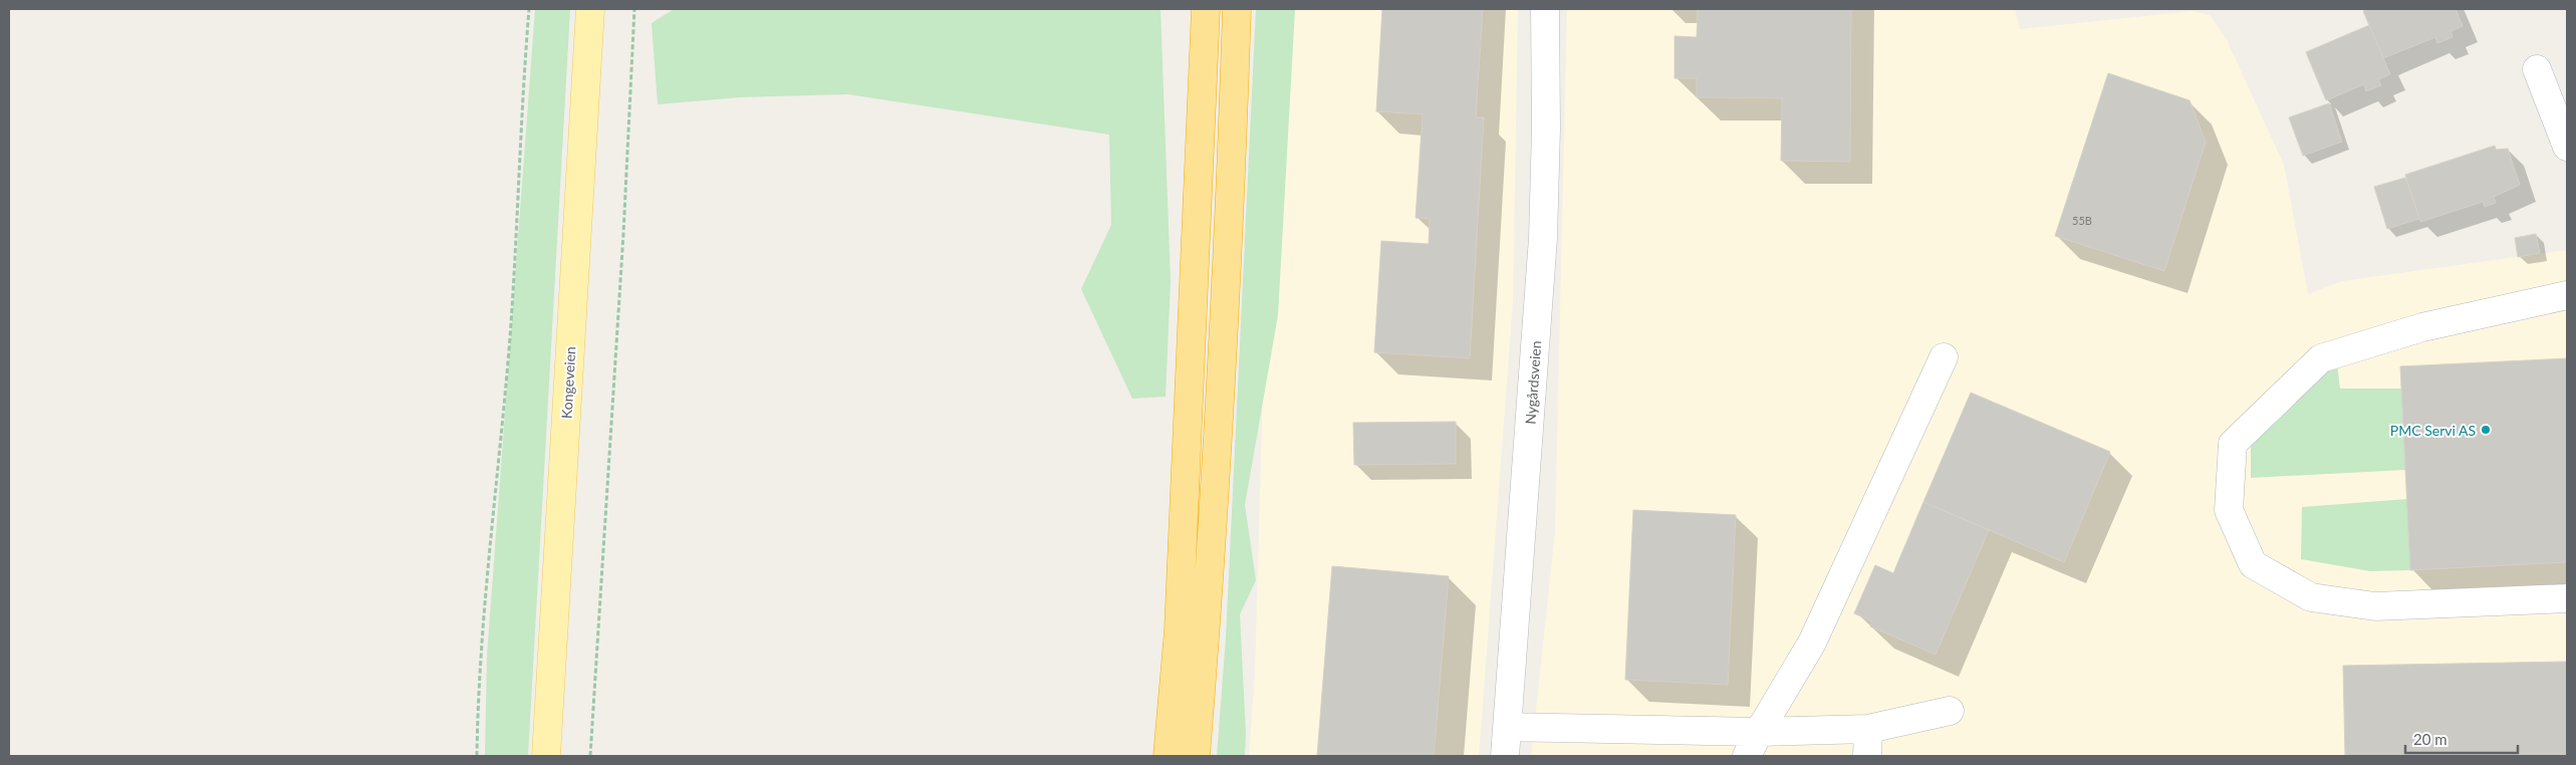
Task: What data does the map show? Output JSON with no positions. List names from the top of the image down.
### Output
{
  "streets": {
    "main road": ["Kongeveien"],
    "street": ["Nygårdsveien"]
  },
  "places": ["PMC Servi AS"],
  "house_numbers": ["55B"],
  "scale_bar": "20 m"
}
